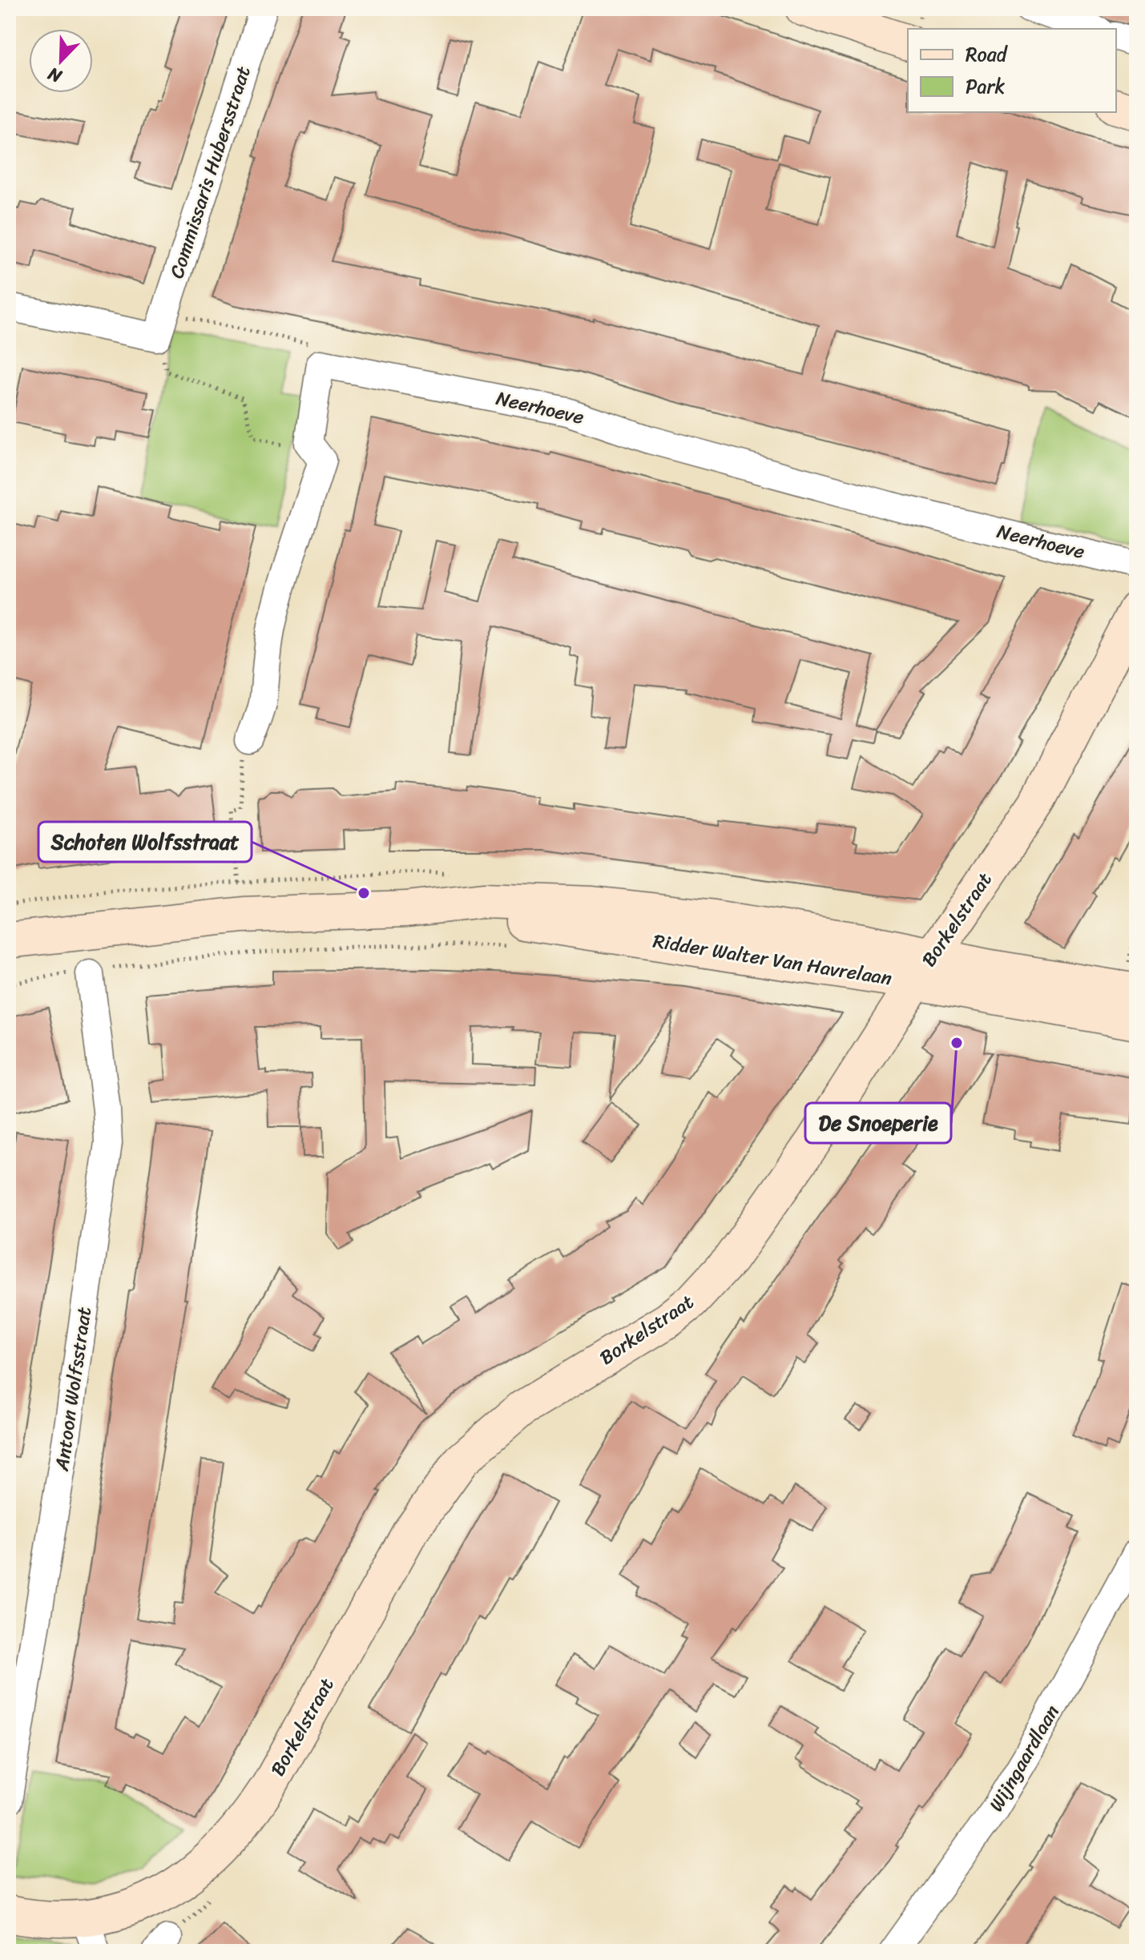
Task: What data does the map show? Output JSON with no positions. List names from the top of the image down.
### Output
{
  "streets": {
    "street": [
      "Commissaris Hubersstraat",
      "Neerhoeve",
      "Borkelstraat",
      "Ridder Walter Van Havrelaan",
      "Antoon Wolfsstraat",
      "Wijngaardlaan"
    ]
  },
  "crossings": [
    ["Borkelstraat", "Ridder Walter Van Havrelaan"]
  ],
  "places": ["Schoten Wolfsstraat", "De Snoeperie"],
  "legend": ["Road", "Park"],
  "north": "bottom left"
}
